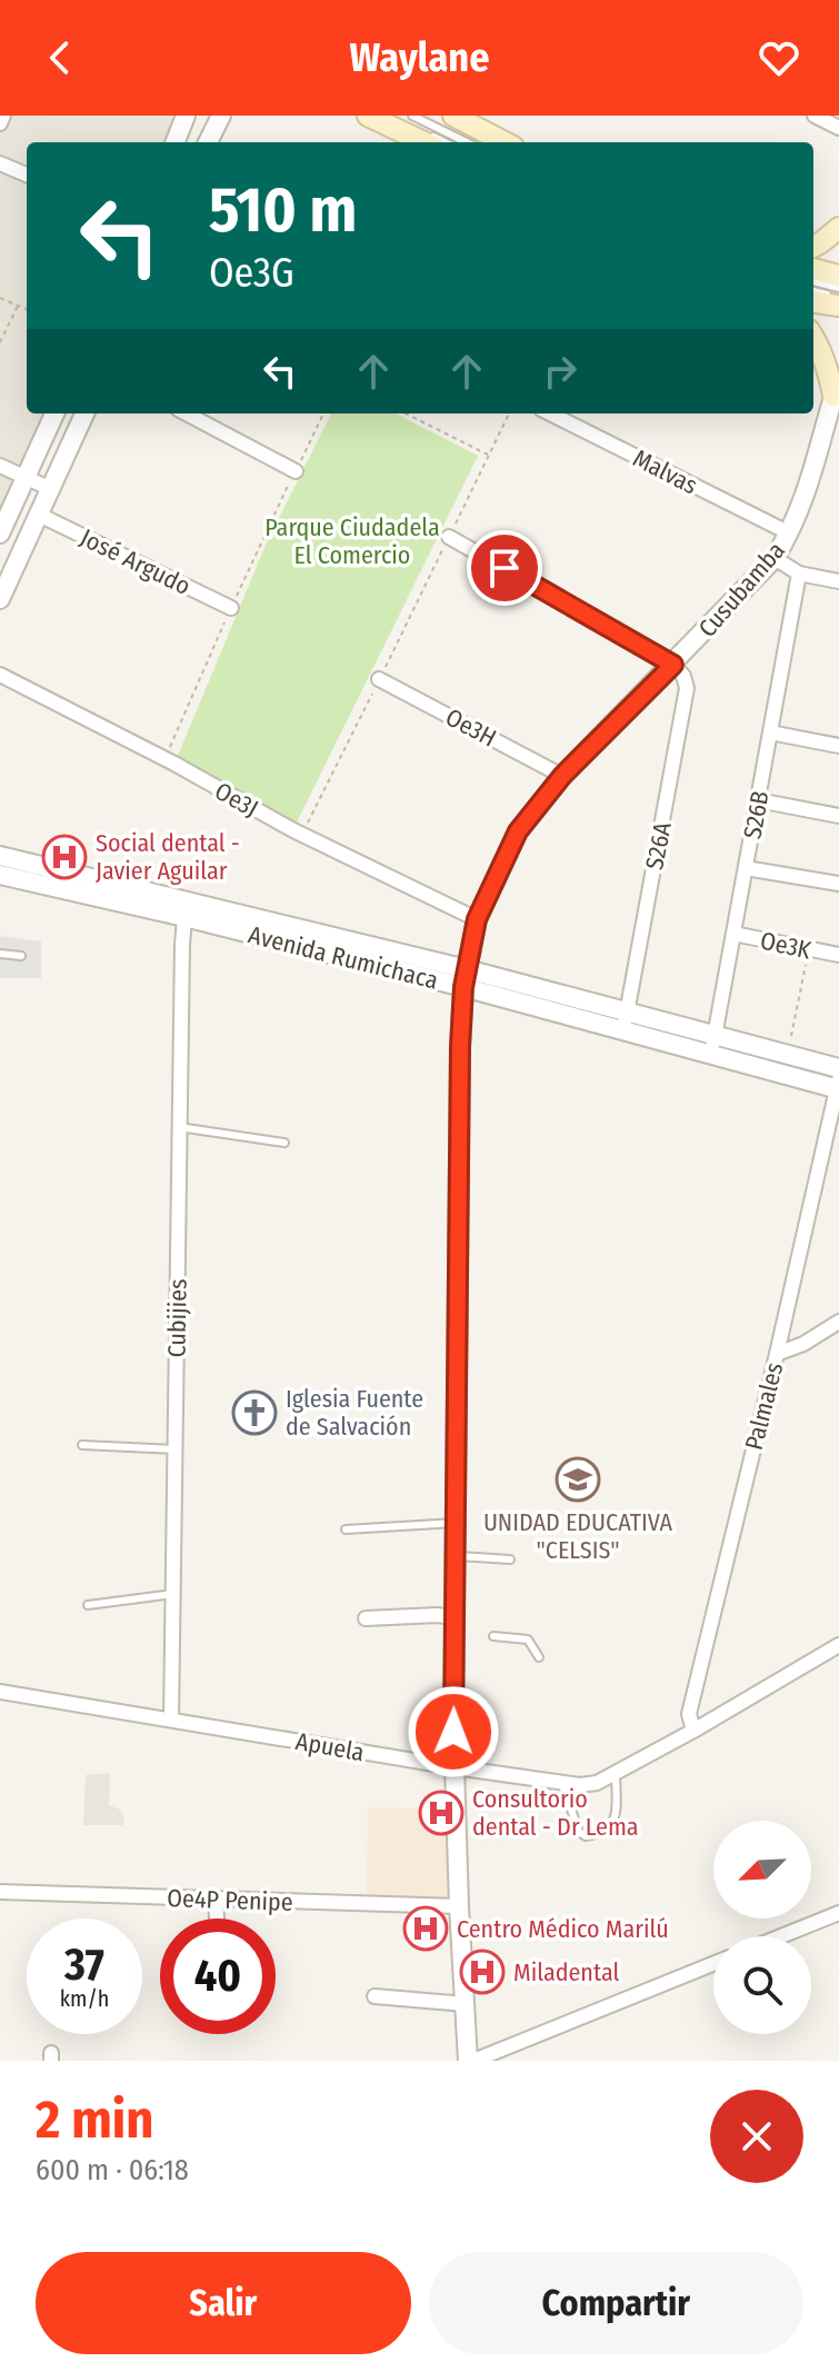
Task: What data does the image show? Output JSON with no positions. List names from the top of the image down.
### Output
{
  "streets": {
    "street": [
      "Malvas",
      "José Argudo",
      "Cusubamba",
      "Oe3H",
      "Oe3J",
      "S26B",
      "S26A",
      "Oe3K",
      "Avenida Rumichaca",
      "Cubijies",
      "Palmales",
      "Apuela",
      "Oe4P Penipe"
    ]
  },
  "crossings": [
    ["Malvas", "Cusubamba"],
    ["Cusubamba", "Oe3H"],
    ["Cusubamba", "Oe3J"],
    ["Cusubamba", "S26A"],
    ["Cusubamba", "Avenida Rumichaca"],
    ["Cusubamba", "Apuela"],
    ["Cusubamba", "Oe4P Penipe"],
    ["S26B", "Oe3K"],
    ["S26B", "Avenida Rumichaca"],
    ["S26A", "Avenida Rumichaca"],
    ["Avenida Rumichaca", "Cubijies"],
    ["Avenida Rumichaca", "Palmales"],
    ["Cubijies", "Apuela"],
    ["Palmales", "Apuela"]
  ],
  "parks": ["Parque Ciudadela El Comercio"],
  "places": {
    "hospital": [
      "Social dental - Javier Aguilar",
      "Consultorio dental - Dr Lema",
      "Centro Médico Marilú",
      "Miladental"
    ],
    "church": ["Iglesia Fuente de Salvación"],
    "school or university": ["UNIDAD EDUCATIVA \"CELSIS\""]
  },
  "north": "bottom left",
  "page": {
    "header": "Waylane",
    "turn": ["510 m", "Oe3G"],
    "speed": "37 km/h",
    "limit": "40",
    "heading": ["2 min", "600 m · 06:18"],
    "buttons": ["Salir", "Compartir"]
  }
}
